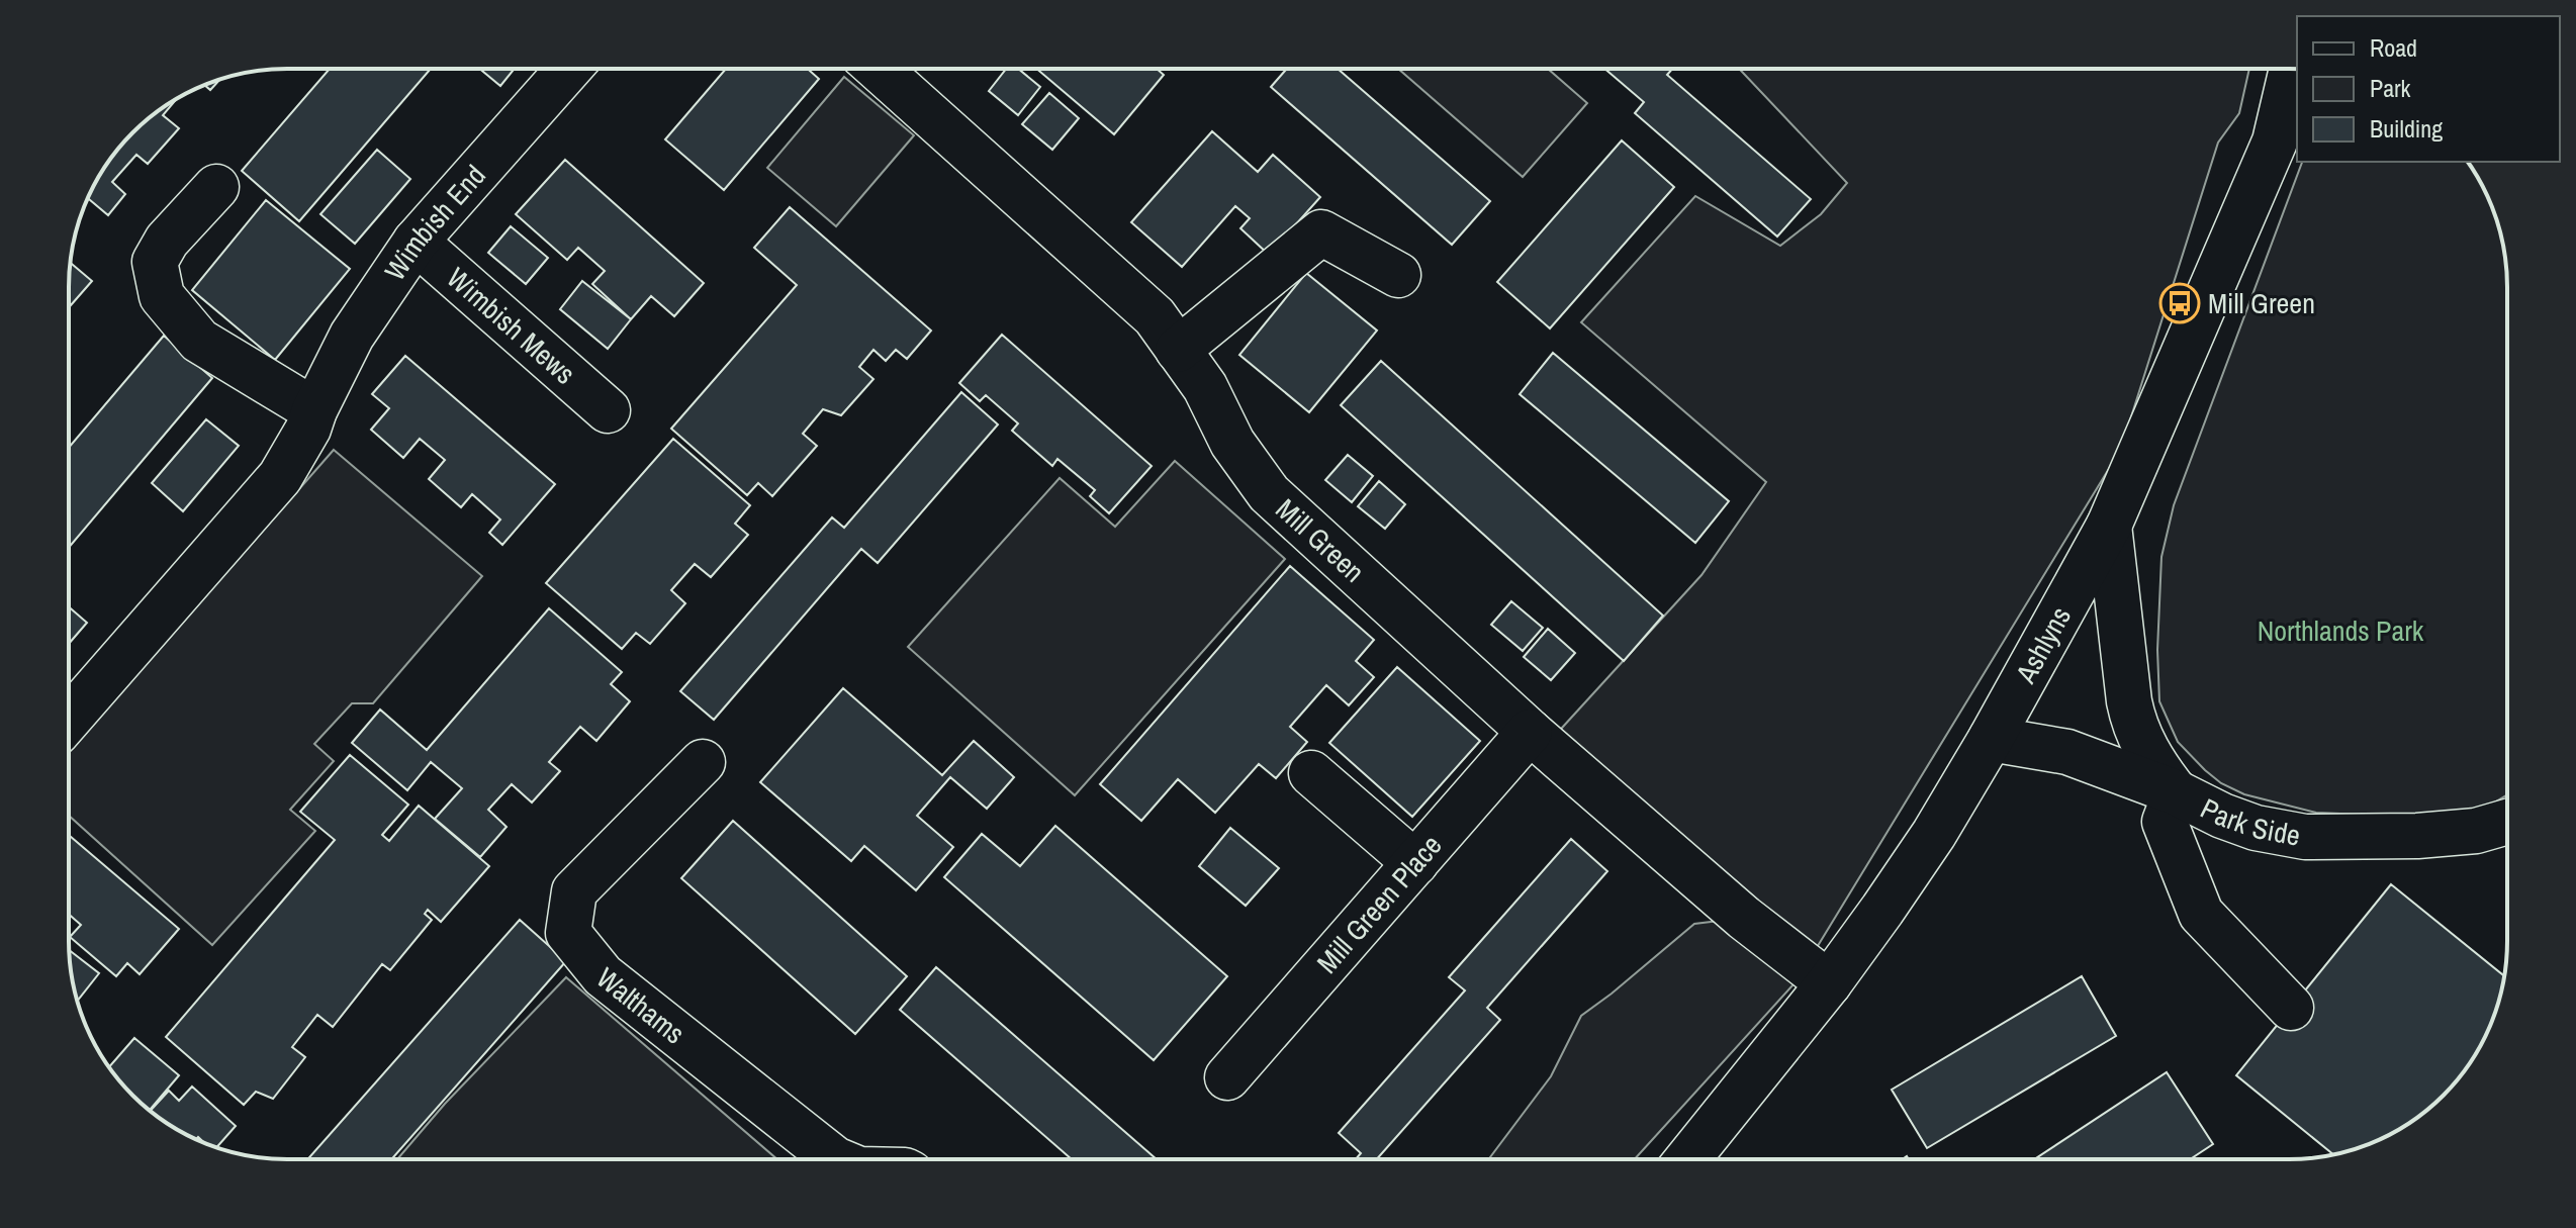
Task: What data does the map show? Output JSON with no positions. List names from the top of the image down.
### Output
{
  "streets": {
    "street": [
      "Wimbish End",
      "Wimbish Mews",
      "Mill Green",
      "Ashlyns",
      "Park Side",
      "Mill Green Place",
      "Walthams"
    ]
  },
  "crossings": [
    ["Wimbish End", "Wimbish Mews"],
    ["Mill Green", "Ashlyns"],
    ["Mill Green", "Mill Green Place"],
    ["Ashlyns", "Park Side"]
  ],
  "parks": ["Northlands Park"],
  "places": {
    "bus stop": ["Mill Green"]
  },
  "legend": ["Road", "Park", "Building"]
}
